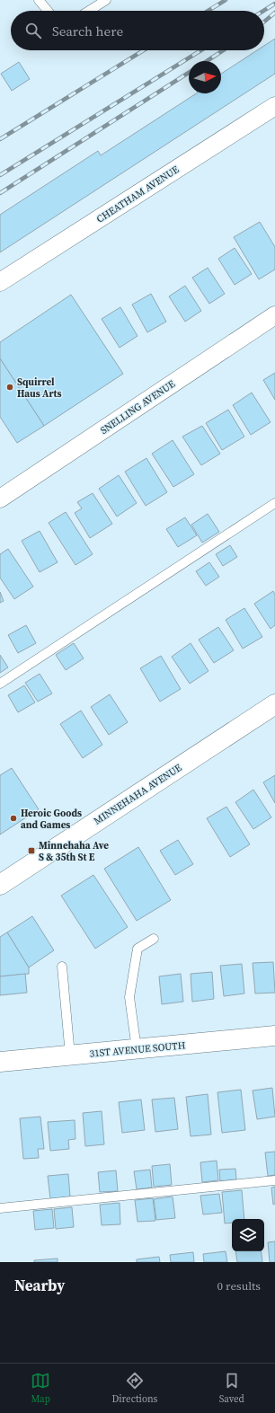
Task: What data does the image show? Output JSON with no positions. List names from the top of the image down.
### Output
{
  "streets": {
    "main road": ["MINNEHAHA AVENUE", "31ST AVENUE SOUTH"],
    "street": ["CHEATHAM AVENUE", "SNELLING AVENUE"]
  },
  "places": {
    "other": ["Squirrel Haus Arts", "Heroic Goods and Games"],
    "transit": ["Minnehaha Ave S & 35th St E"]
  },
  "north": "right",
  "page": {
    "search": "Search here",
    "heading": ["Nearby", "0 results"],
    "nav": ["Map", "Directions", "Saved"]
  }
}
